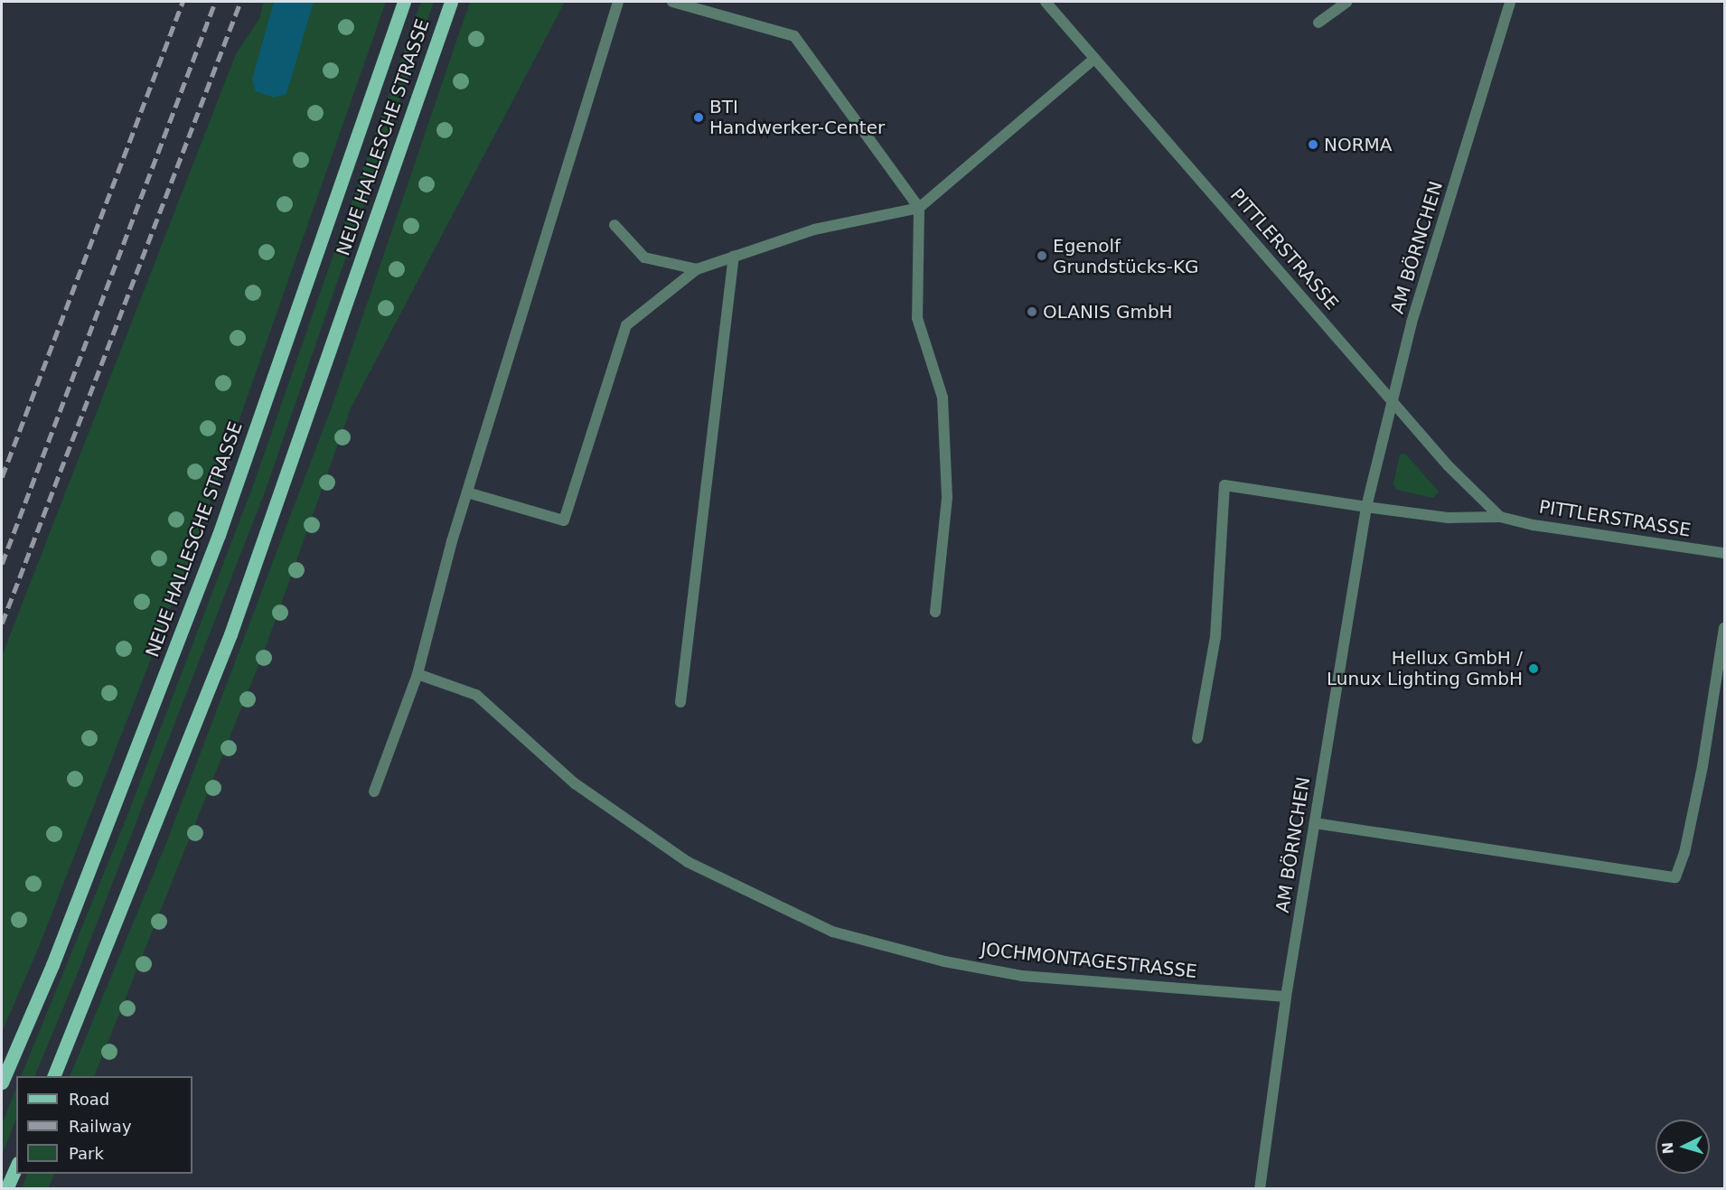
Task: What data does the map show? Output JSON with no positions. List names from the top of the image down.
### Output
{
  "streets": {
    "main road": ["NEUE HALLESCHE STRASSE"],
    "street": ["AM BÖRNCHEN", "PITTLERSTRASSE", "JOCHMONTAGESTRASSE"]
  },
  "crossings": [
    ["AM BÖRNCHEN", "PITTLERSTRASSE"],
    ["AM BÖRNCHEN", "JOCHMONTAGESTRASSE"]
  ],
  "places": [
    "BTI Handwerker-Center",
    "NORMA",
    "Egenolf Grundstücks-KG",
    "OLANIS GmbH",
    "Hellux GmbH / Lunux Lighting GmbH"
  ],
  "legend": ["Road", "Railway", "Park"],
  "north": "left"
}
